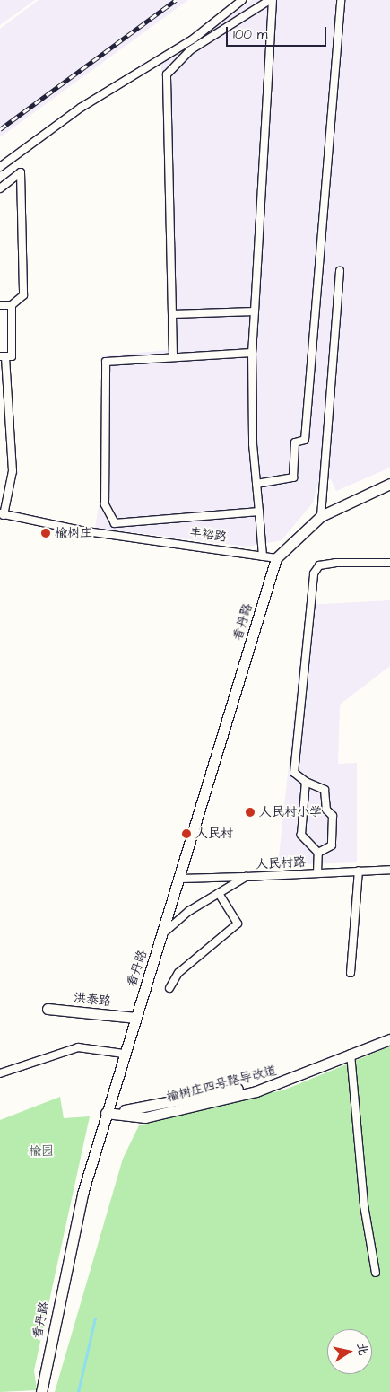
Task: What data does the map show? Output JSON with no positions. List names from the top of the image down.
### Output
{
  "streets": {
    "street": [
      "丰裕路",
      "看丹路",
      "人民村路",
      "洪泰路",
      "榆树庄四号路导改道"
    ]
  },
  "crossings": [
    ["丰裕路", "看丹路"],
    ["看丹路", "人民村路"],
    ["看丹路", "洪泰路"],
    ["看丹路", "榆树庄四号路导改道"]
  ],
  "parks": ["榆园"],
  "places": ["榆树庄", "人民村小学", "人民村"],
  "scale_bar": "100 m",
  "north": "right"
}
